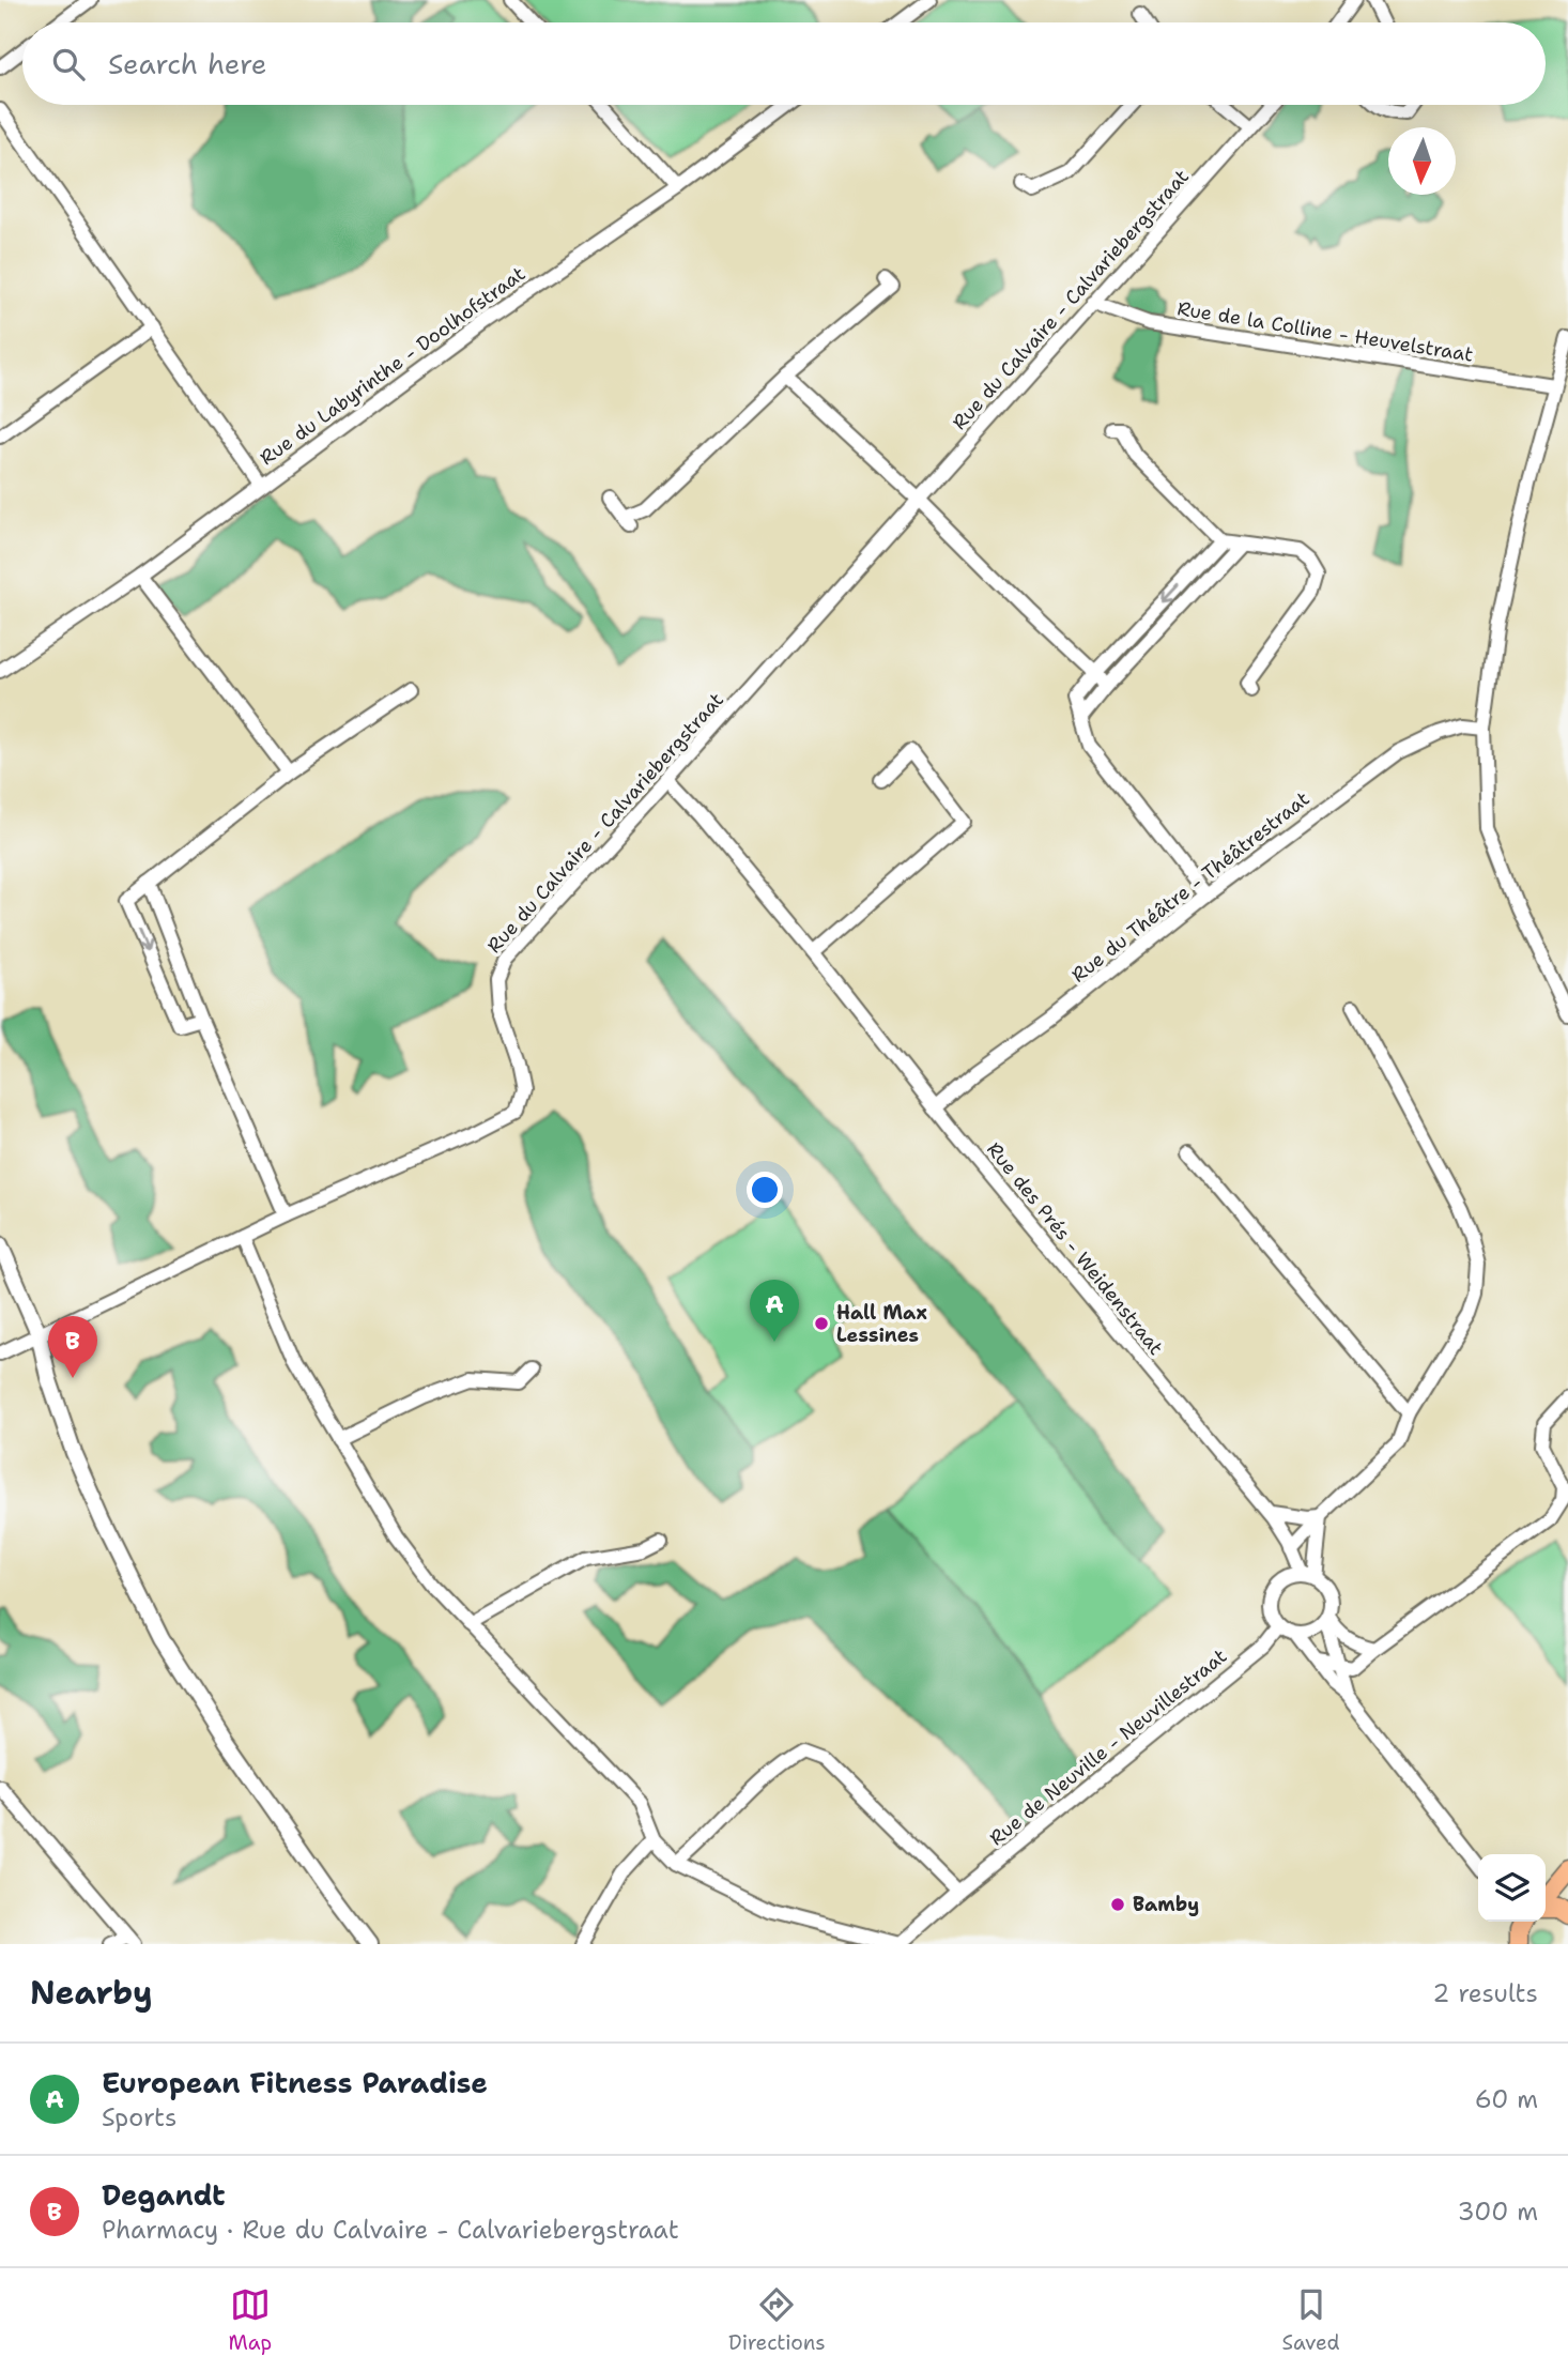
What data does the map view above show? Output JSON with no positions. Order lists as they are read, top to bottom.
{
  "streets": {
    "street": [
      "Rue du Calvaire - Calvariebergstraat",
      "Rue de la Colline - Heuvelstraat",
      "Rue du Labyrinthe - Doolhofstraat",
      "Rue du Théâtre - Théâtrestraat",
      "Rue des Prés - Weidenstraat",
      "Rue de Neuville - Neuvillestraat"
    ]
  },
  "crossings": [
    ["Rue du Calvaire - Calvariebergstraat", "Rue de la Colline - Heuvelstraat"],
    ["Rue du Calvaire - Calvariebergstraat", "Rue des Prés - Weidenstraat"],
    ["Rue du Théâtre - Théâtrestraat", "Rue des Prés - Weidenstraat"],
    ["Rue des Prés - Weidenstraat", "Rue de Neuville - Neuvillestraat"]
  ],
  "places": ["Hall Max Lessines", "Bamby"],
  "north": "bottom",
  "page": {
    "search": "Search here",
    "pins": ["A", "B"],
    "heading": ["Nearby", "2 results"],
    "list": [
      {
        "mark": "A",
        "name": "European Fitness Paradise",
        "note": "Sports",
        "value": "60 m"
      },
      {
        "mark": "B",
        "name": "Degandt",
        "note": "Pharmacy · Rue du Calvaire - Calvariebergstraat",
        "value": "300 m"
      }
    ],
    "nav": ["Map", "Directions", "Saved"]
  }
}
